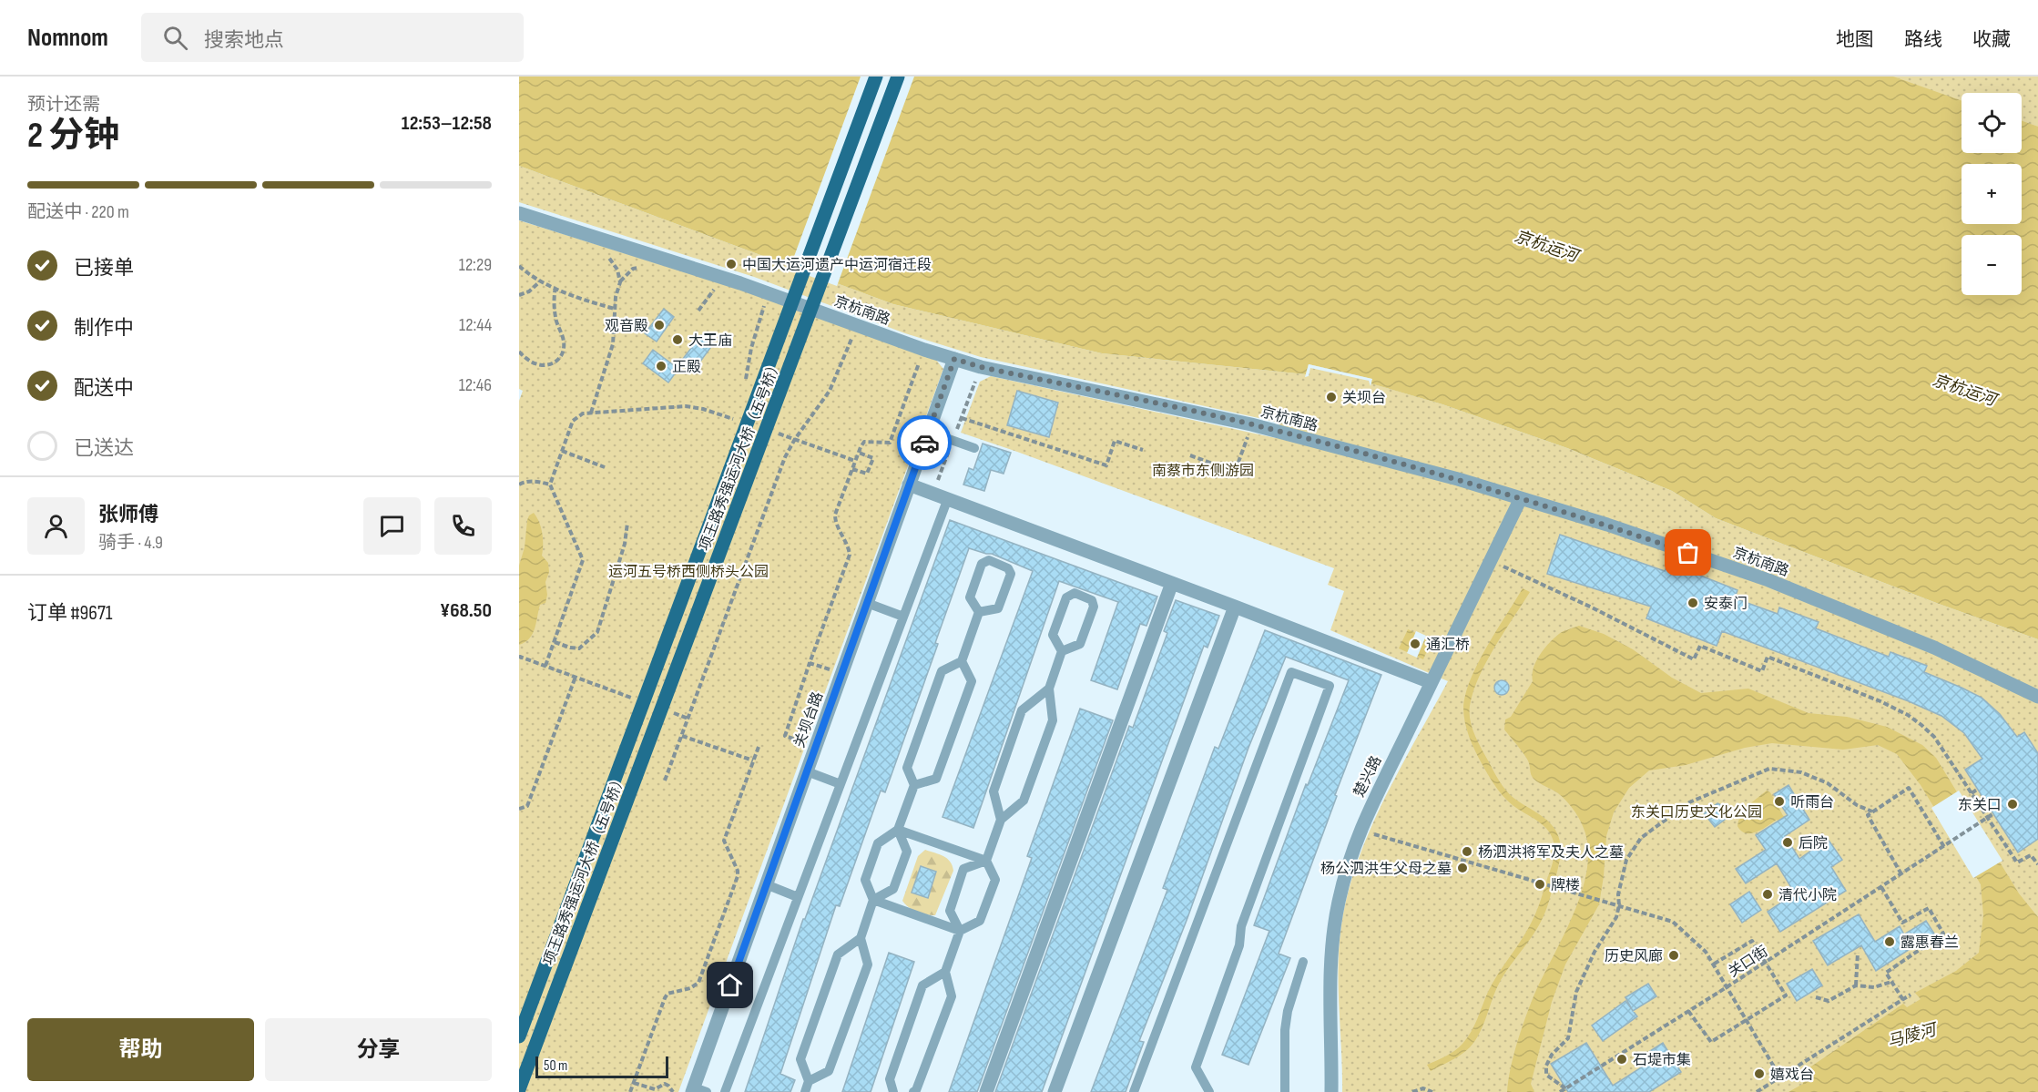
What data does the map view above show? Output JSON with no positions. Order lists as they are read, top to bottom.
{
  "streets": {
    "main road": ["项王路秀强运河大桥（五号桥）"],
    "street": ["京杭南路", "关坝台路", "楚兴路"],
    "path": ["关口街"]
  },
  "crossings": [
    ["京杭南路", "关坝台路"],
    ["京杭南路", "楚兴路"]
  ],
  "water": ["京杭运河", "马陵河"],
  "parks": ["南蔡市东侧游园", "运河五号桥西侧桥头公园", "东关口历史文化公园"],
  "places": [
    "中国大运河遗产中运河宿迁段",
    "观音殿",
    "大王庙",
    "正殿",
    "关坝台",
    "安泰门",
    "通汇桥",
    "听雨台",
    "东关口",
    "后院",
    "杨泗洪将军及夫人之墓",
    "杨公泗洪生父母之墓",
    "牌楼",
    "清代小院",
    "露惠春兰",
    "历史风廊",
    "石堤市集",
    "嬉戏台"
  ],
  "scale_bar": "50 m",
  "page": {
    "header": "Nomnom",
    "search": "搜索地点",
    "nav": ["地图", "路线", "收藏"],
    "heading": ["2 分钟", "预计还需", "12:53–12:58"],
    "panel": [
      "张师傅",
      "骑手 · 4.9",
      "订单 #9671",
      "¥68.50"
    ],
    "map_buttons": ["+", "−"],
    "bar": "配送中 · 220 m",
    "list": [
      ["已接单", "12:29"],
      ["制作中", "12:44"],
      ["配送中", "12:46"],
      "已送达"
    ],
    "buttons": ["帮助", "分享"],
    "scale": "50 m"
  }
}
